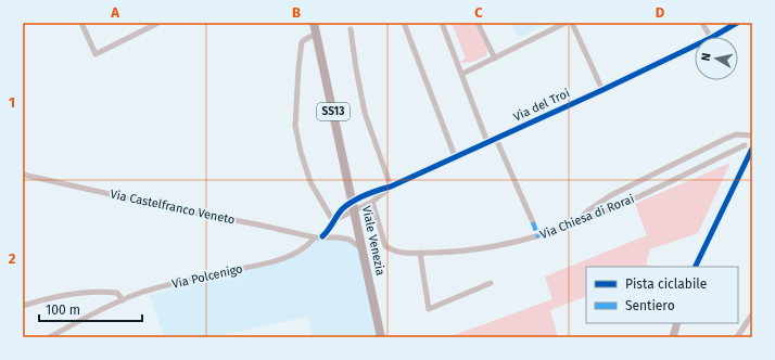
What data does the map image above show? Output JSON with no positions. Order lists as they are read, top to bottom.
{
  "streets": {
    "main road": ["SS13", "Viale Venezia"],
    "street": [
      "Via del Troi",
      "Via Castelfranco Veneto",
      "Via Chiesa di Rorai",
      "Via Polcenigo"
    ]
  },
  "crossings": [
    ["Via del Troi", "Via Chiesa di Rorai"],
    ["Via del Troi", "Viale Venezia"],
    ["Via Castelfranco Veneto", "Viale Venezia"],
    ["Via Castelfranco Veneto", "Via Polcenigo"]
  ],
  "legend": ["Pista ciclabile", "Sentiero"],
  "scale_bar": "100 m",
  "north": "left",
  "grid": {
    "columns": [
      "A",
      "B",
      "C",
      "D"
    ],
    "rows": ["1", "2"]
  }
}
